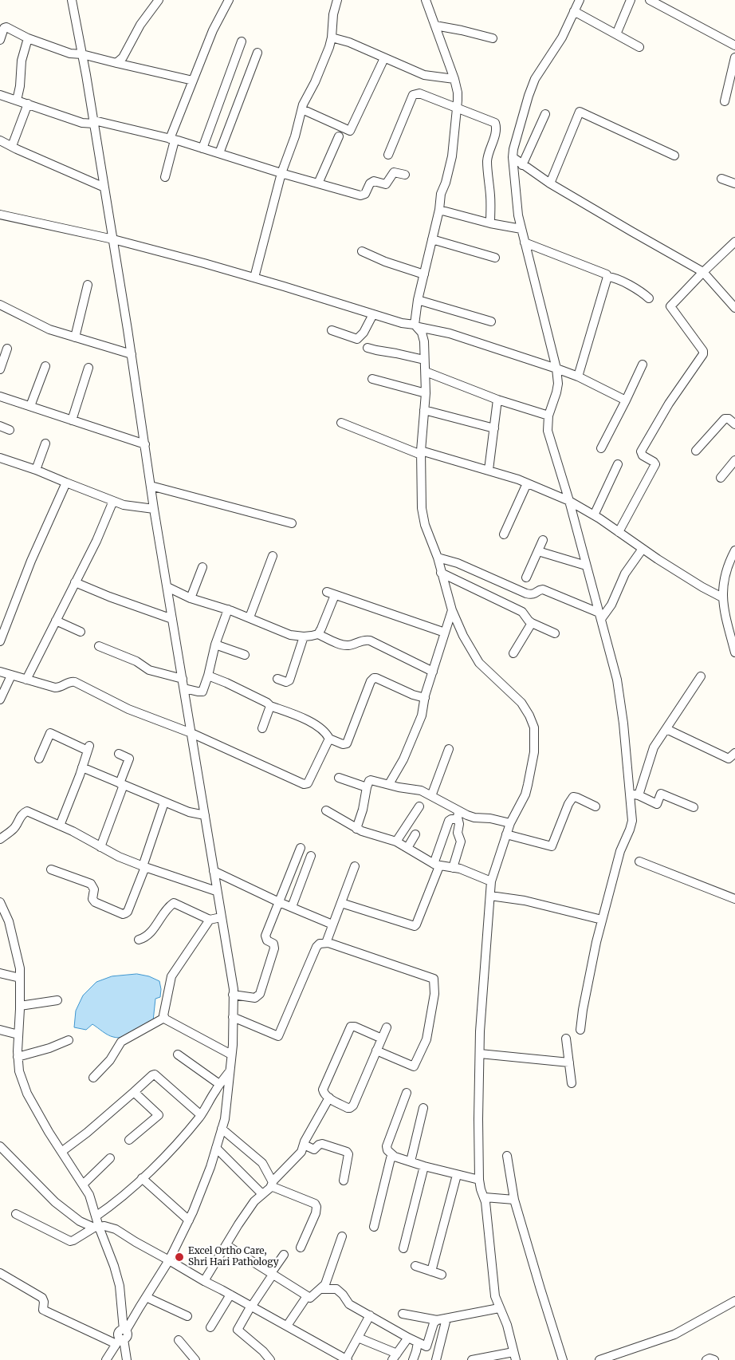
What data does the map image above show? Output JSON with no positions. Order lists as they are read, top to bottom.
{
  "places": ["Excel Ortho Care, Shri Hari Pathology"]
}
